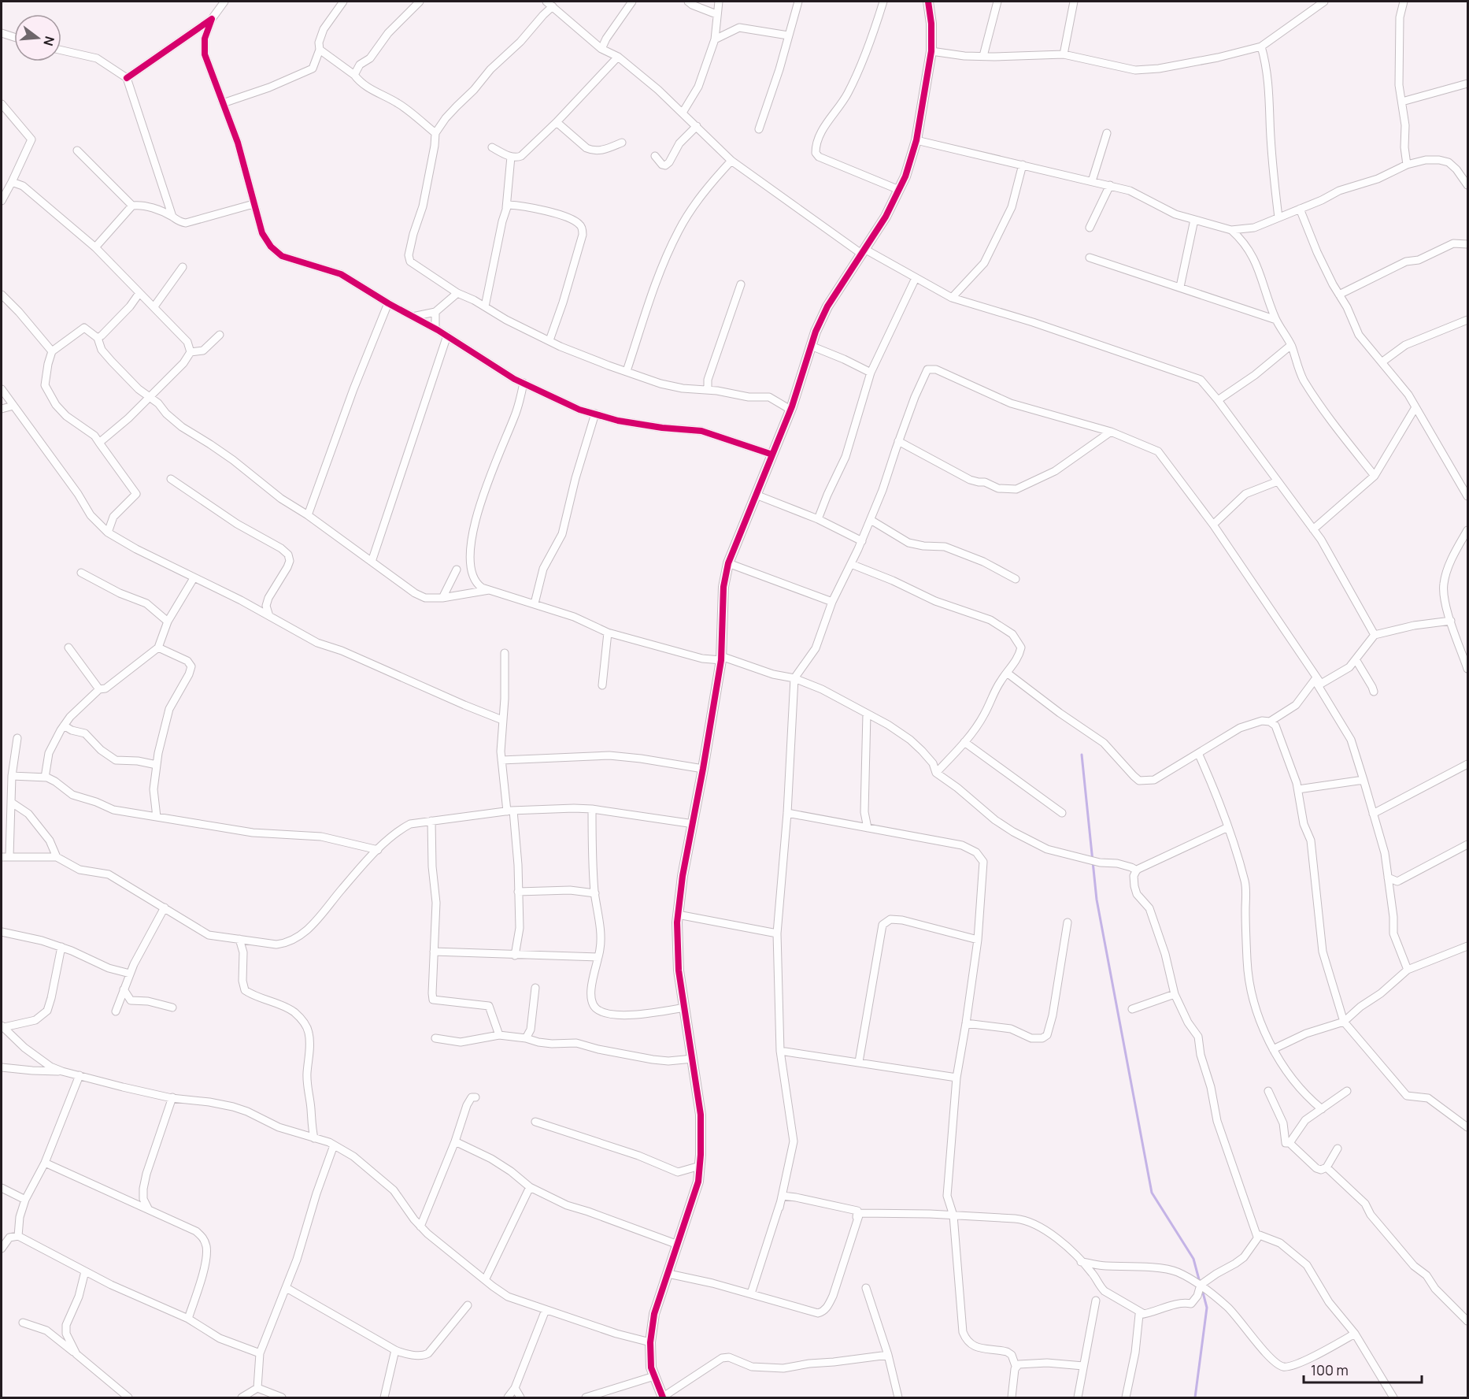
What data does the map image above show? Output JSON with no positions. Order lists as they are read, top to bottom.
{
  "scale_bar": "100 m",
  "north": "right"
}
